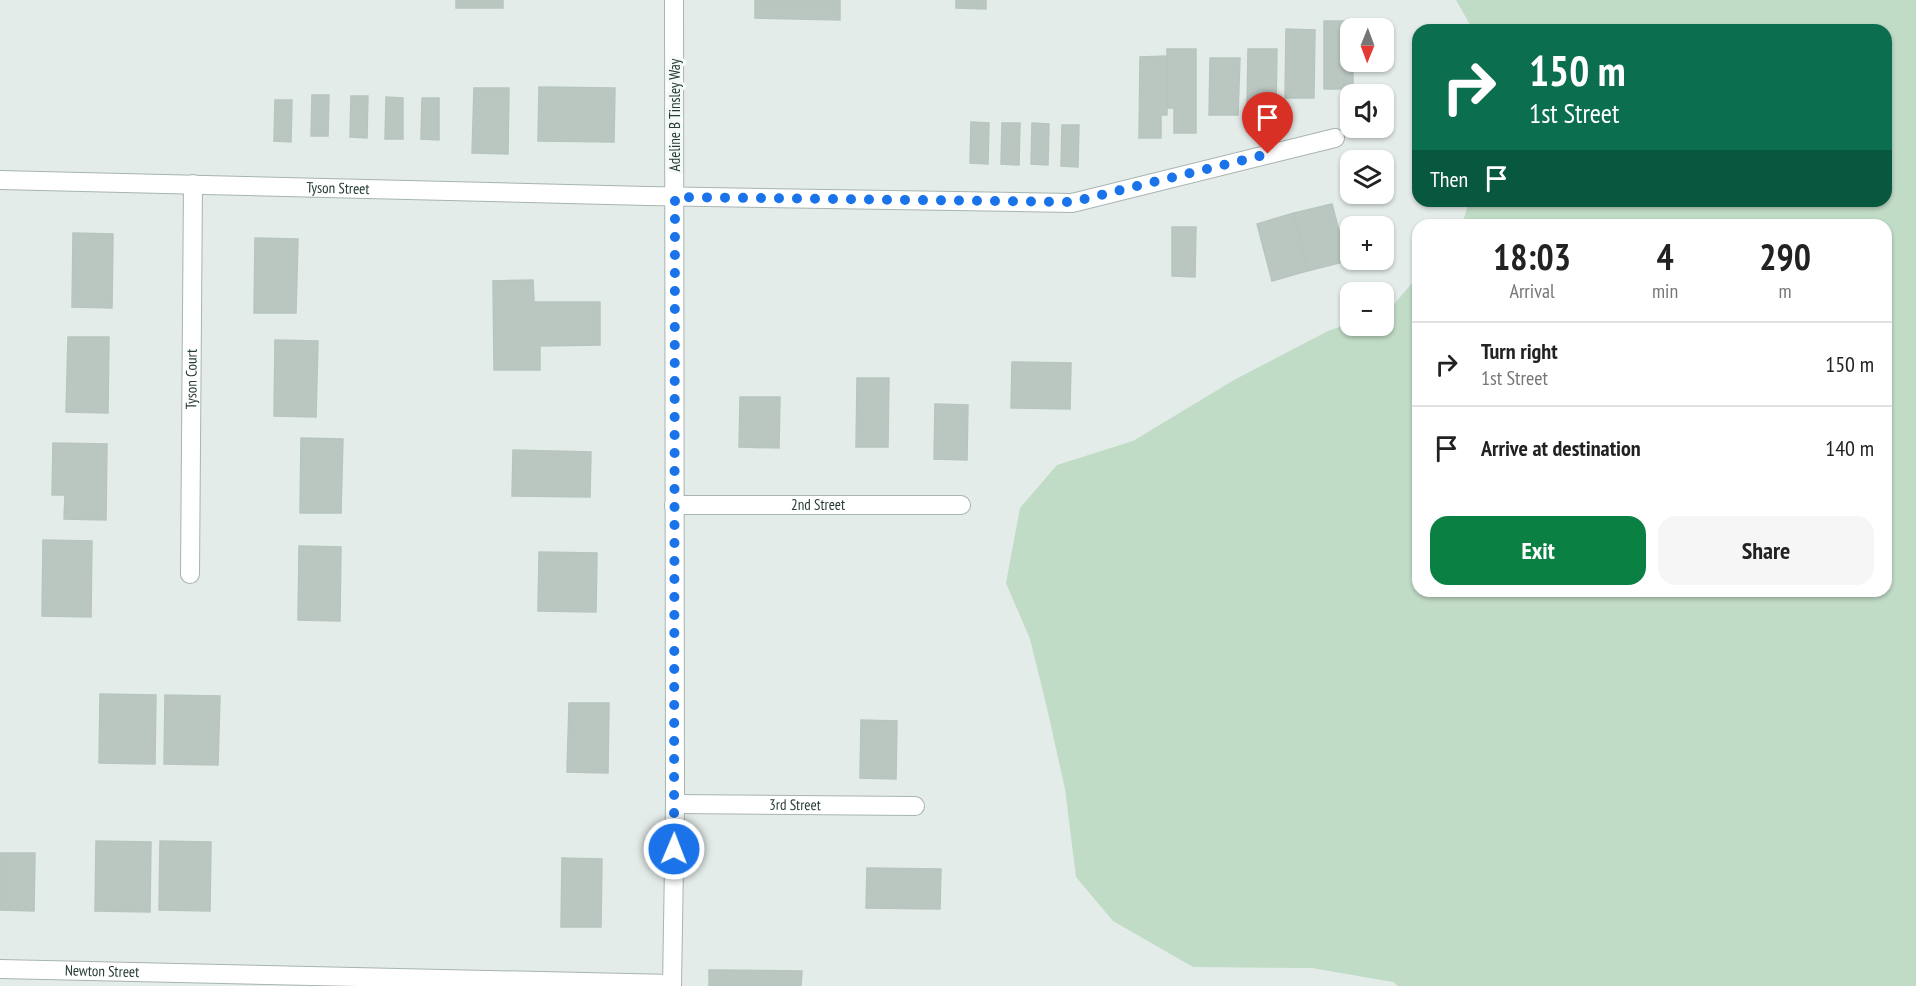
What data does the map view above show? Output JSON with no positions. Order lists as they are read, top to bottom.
{
  "streets": {
    "street": [
      "Adeline B Tinsley Way",
      "Tyson Street",
      "Tyson Court",
      "2nd Street",
      "3rd Street",
      "Newton Street"
    ]
  },
  "crossings": [
    ["Adeline B Tinsley Way", "Tyson Street"],
    ["Adeline B Tinsley Way", "2nd Street"],
    ["Adeline B Tinsley Way", "3rd Street"],
    ["Adeline B Tinsley Way", "Newton Street"],
    ["Tyson Street", "Tyson Court"]
  ],
  "north": "bottom",
  "page": {
    "map_buttons": ["+", "−"],
    "turn": ["150 m", "1st Street"],
    "then": "Then",
    "eta": [
      "18:03",
      "Arrival",
      "4",
      "min",
      "290",
      "m"
    ],
    "list": [
      {
        "name": "Turn right",
        "note": "1st Street",
        "value": "150 m"
      },
      {
        "name": "Arrive at destination",
        "value": "140 m"
      }
    ],
    "buttons": ["Exit", "Share"]
  }
}
